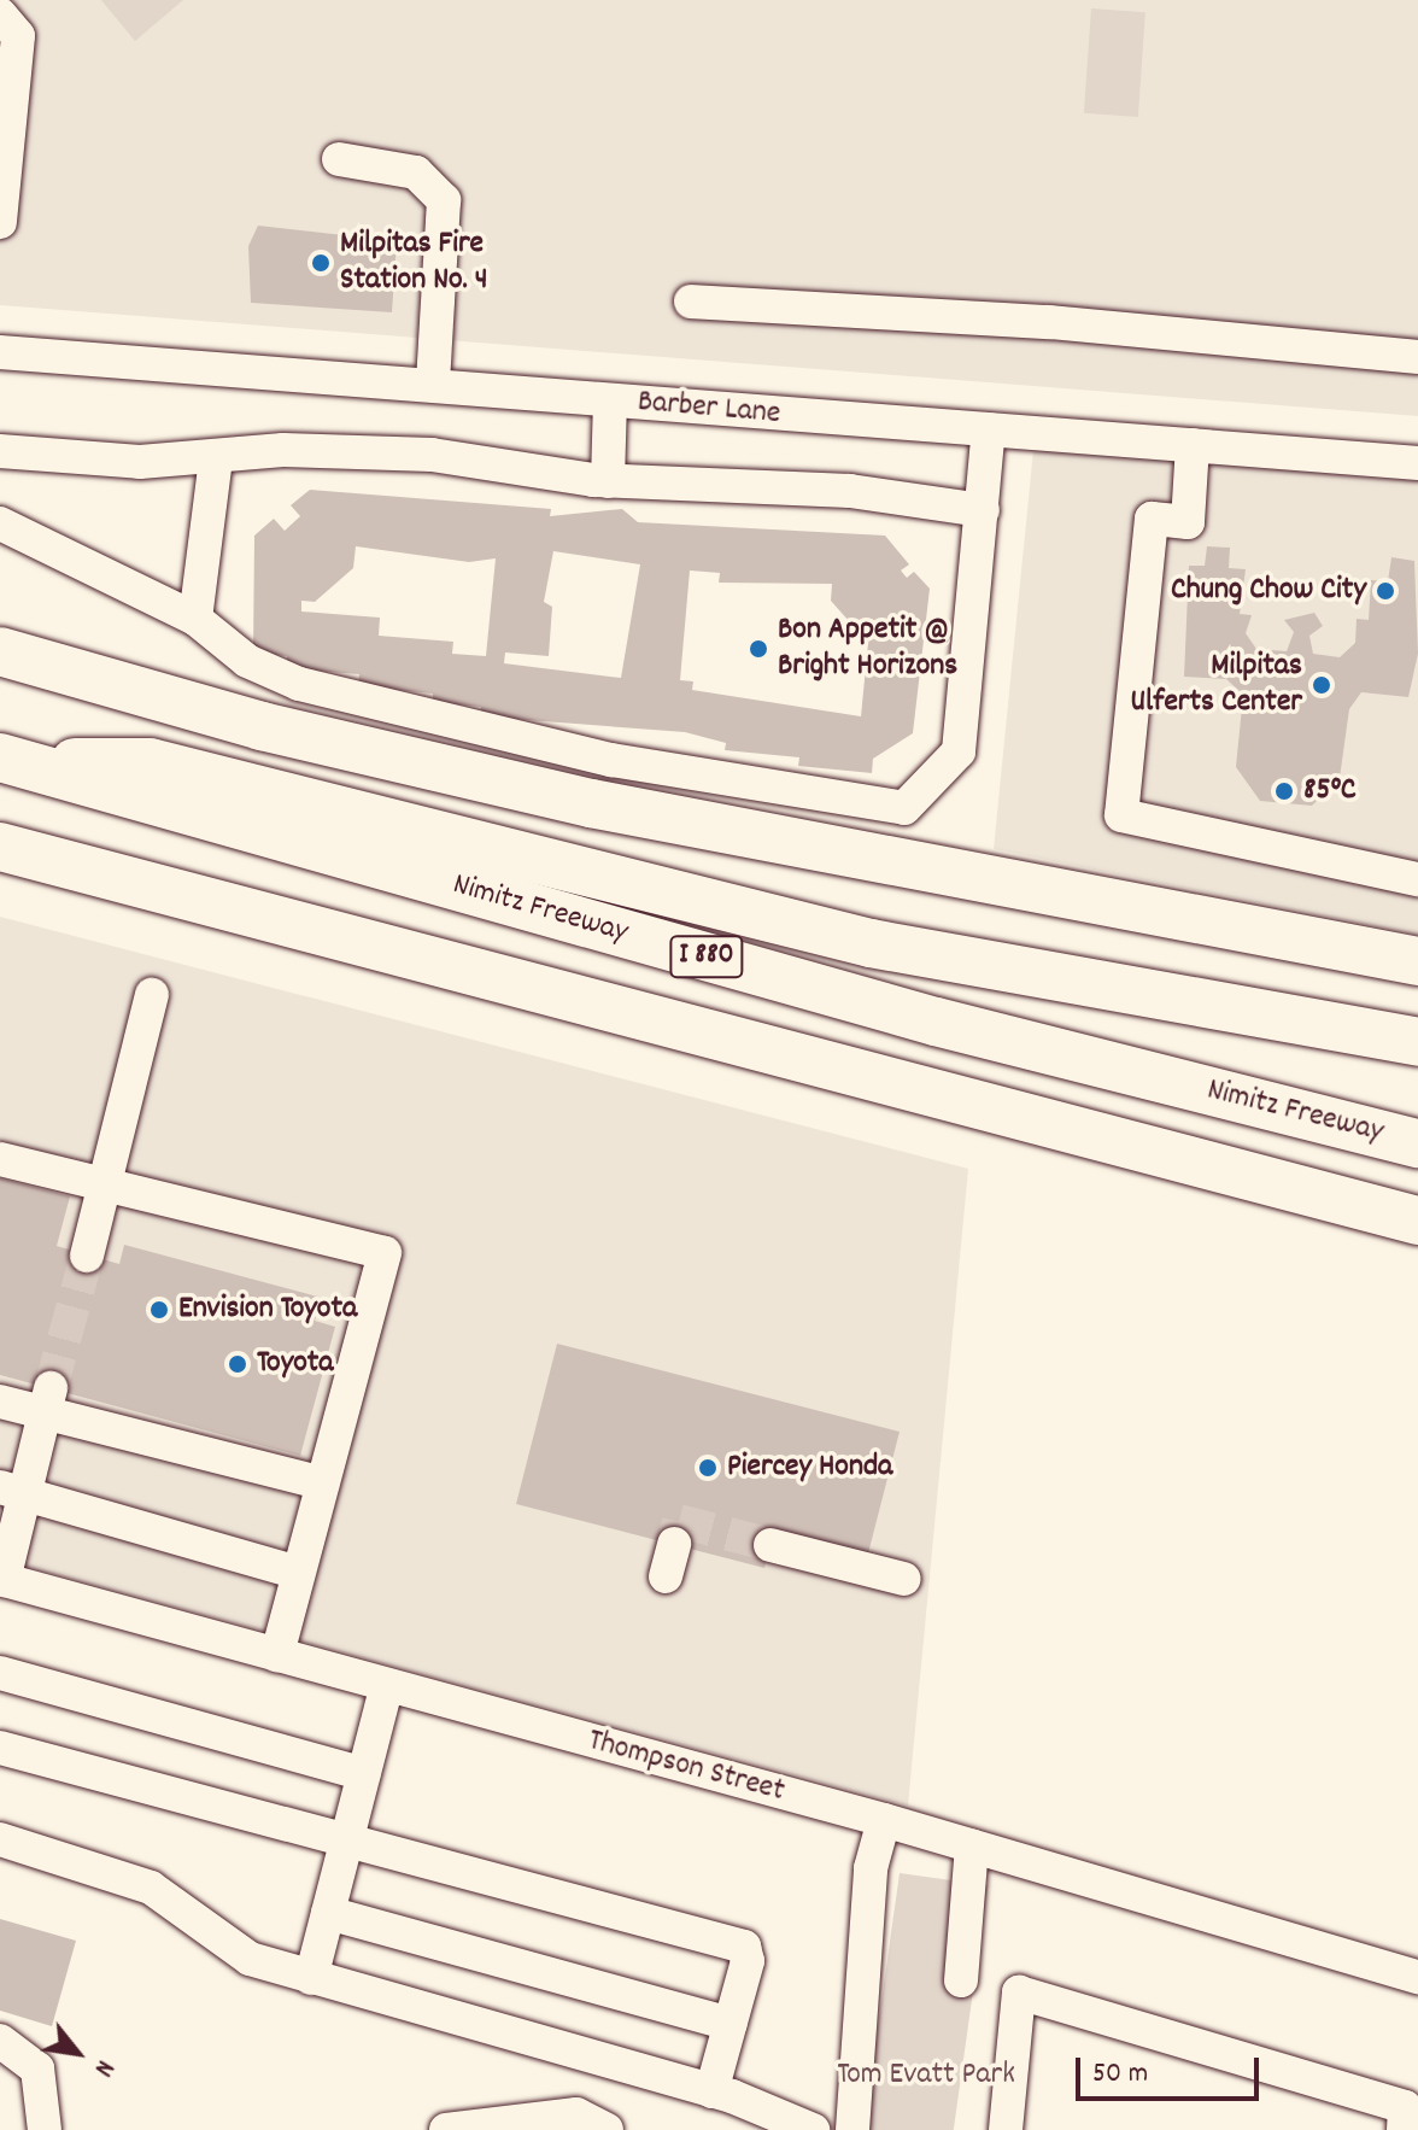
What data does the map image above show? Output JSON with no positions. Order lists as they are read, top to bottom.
{
  "streets": {
    "highway": ["Nimitz Freeway", "I 880"],
    "street": ["Barber Lane", "Thompson Street"]
  },
  "parks": ["Tom Evatt Park"],
  "places": [
    "Milpitas Fire Station No. 4",
    "Chung Chow City",
    "Bon Appetit @ Bright Horizons",
    "Milpitas Ulferts Center",
    "85°C",
    "Envision Toyota",
    "Toyota",
    "Piercey Honda"
  ],
  "scale_bar": "50 m",
  "north": "bottom right"
}
